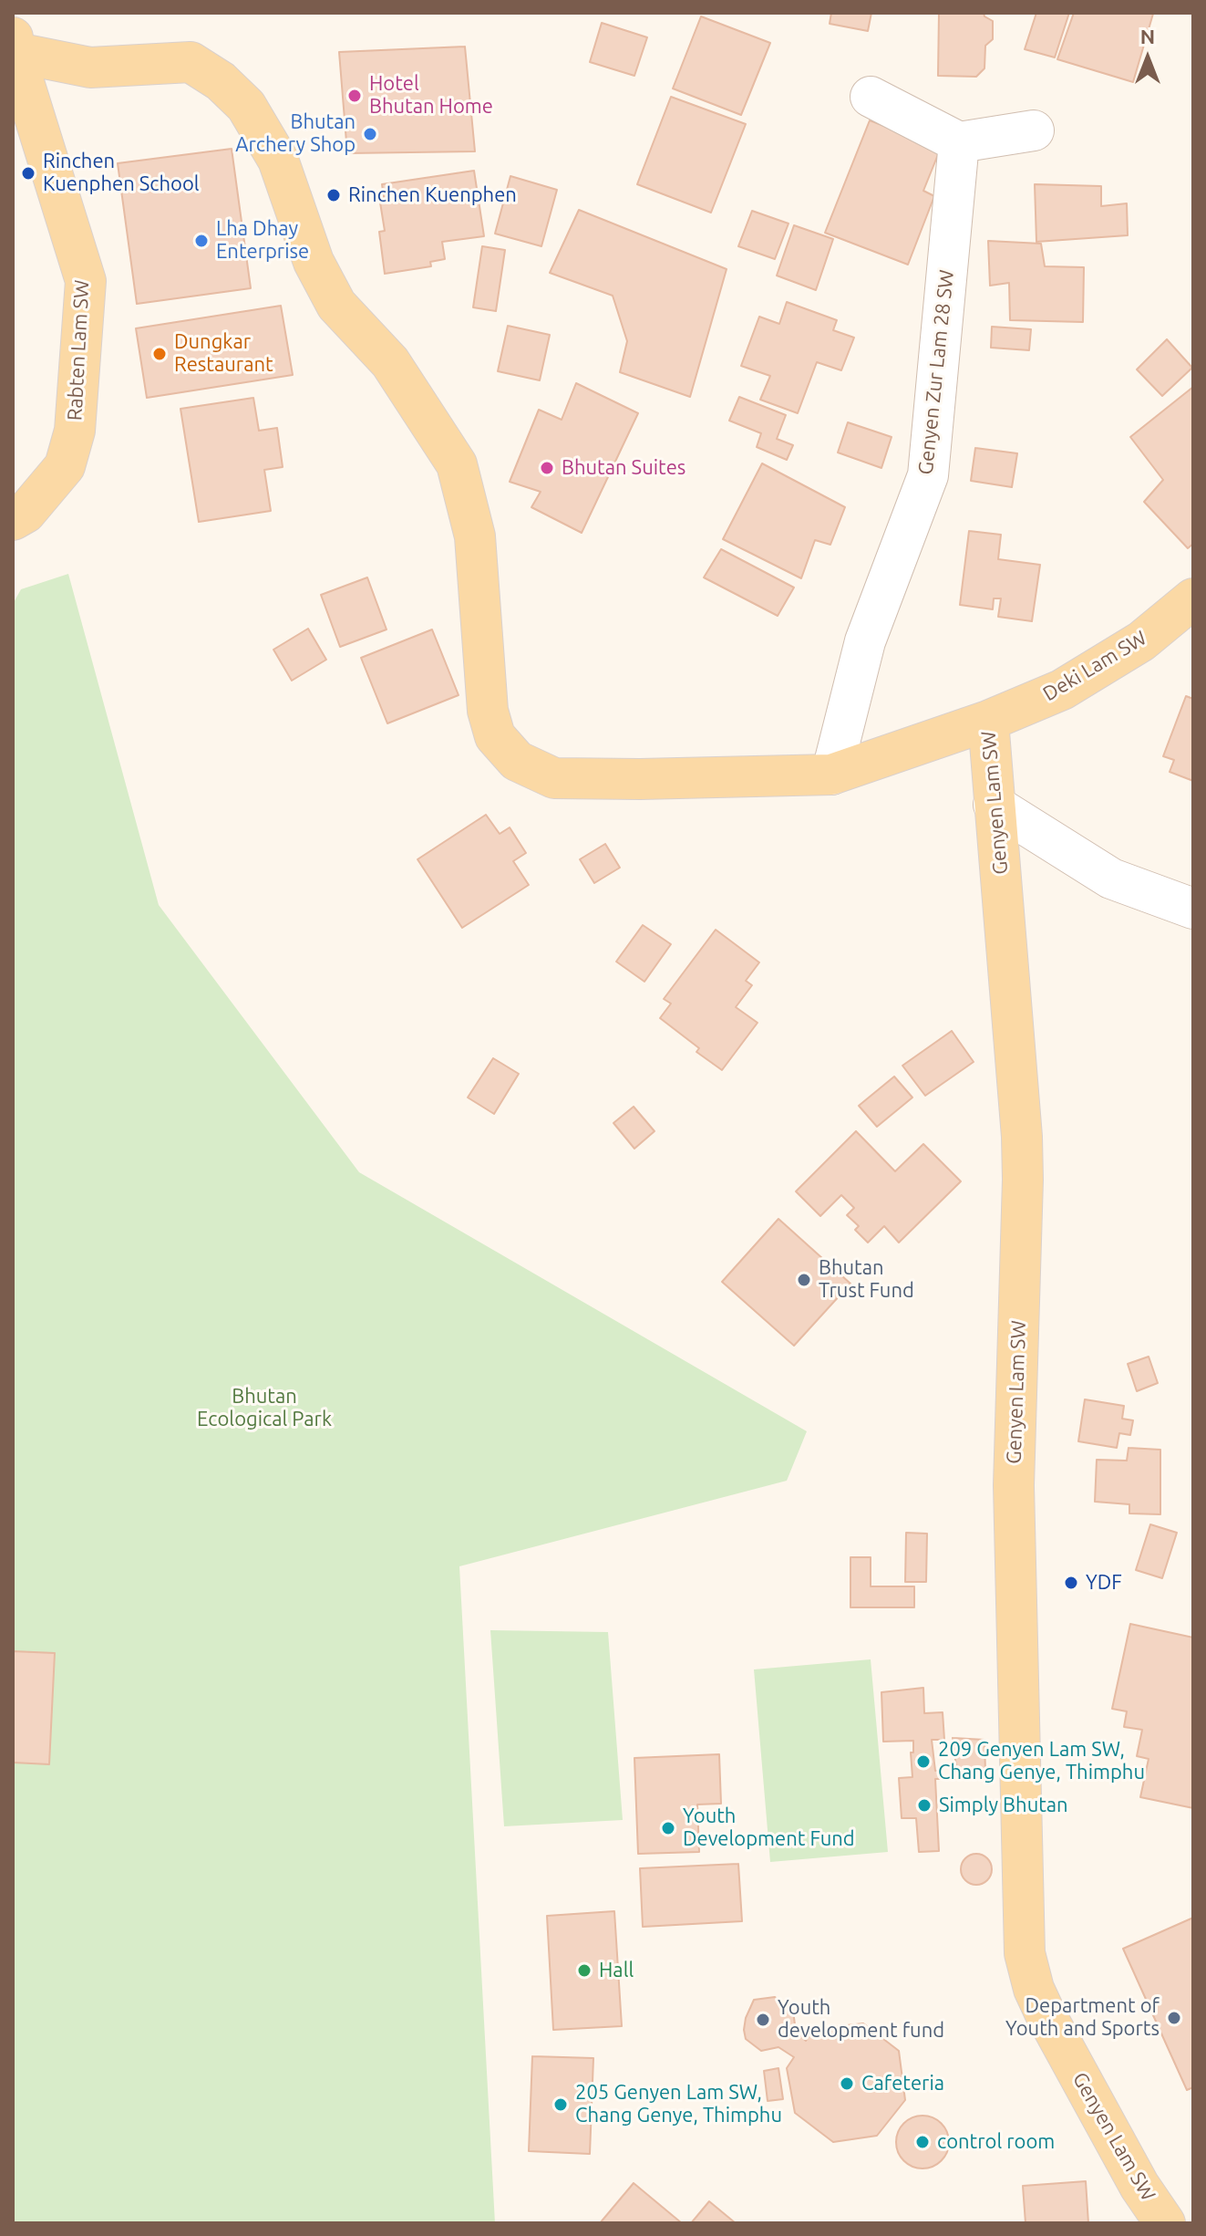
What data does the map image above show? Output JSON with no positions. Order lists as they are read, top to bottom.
{
  "streets": {
    "main road": ["Rabten Lam SW", "Deki Lam SW", "Genyen Lam SW"],
    "street": ["Genyen Zur Lam 28 SW"]
  },
  "crossings": [
    ["Rabten Lam SW", "Genyen Lam SW"],
    ["Genyen Zur Lam 28 SW", "Genyen Lam SW"],
    ["Deki Lam SW", "Genyen Lam SW"]
  ],
  "parks": ["Bhutan Ecological Park"],
  "places": [
    "Hotel Bhutan Home",
    "Bhutan Archery Shop",
    "Rinchen Kuenphen School",
    "Rinchen Kuenphen",
    "Lha Dhay Enterprise",
    "Dungkar Restaurant",
    "Bhutan Suites",
    "Bhutan Trust Fund",
    "YDF",
    "209 Genyen Lam SW, Chang Genye, Thimphu",
    "Simply Bhutan",
    "Youth Development Fund",
    "Hall",
    "Department of Youth and Sports",
    "Youth development fund",
    "Cafeteria",
    "205 Genyen Lam SW, Chang Genye, Thimphu",
    "control room"
  ],
  "north": "top"
}
